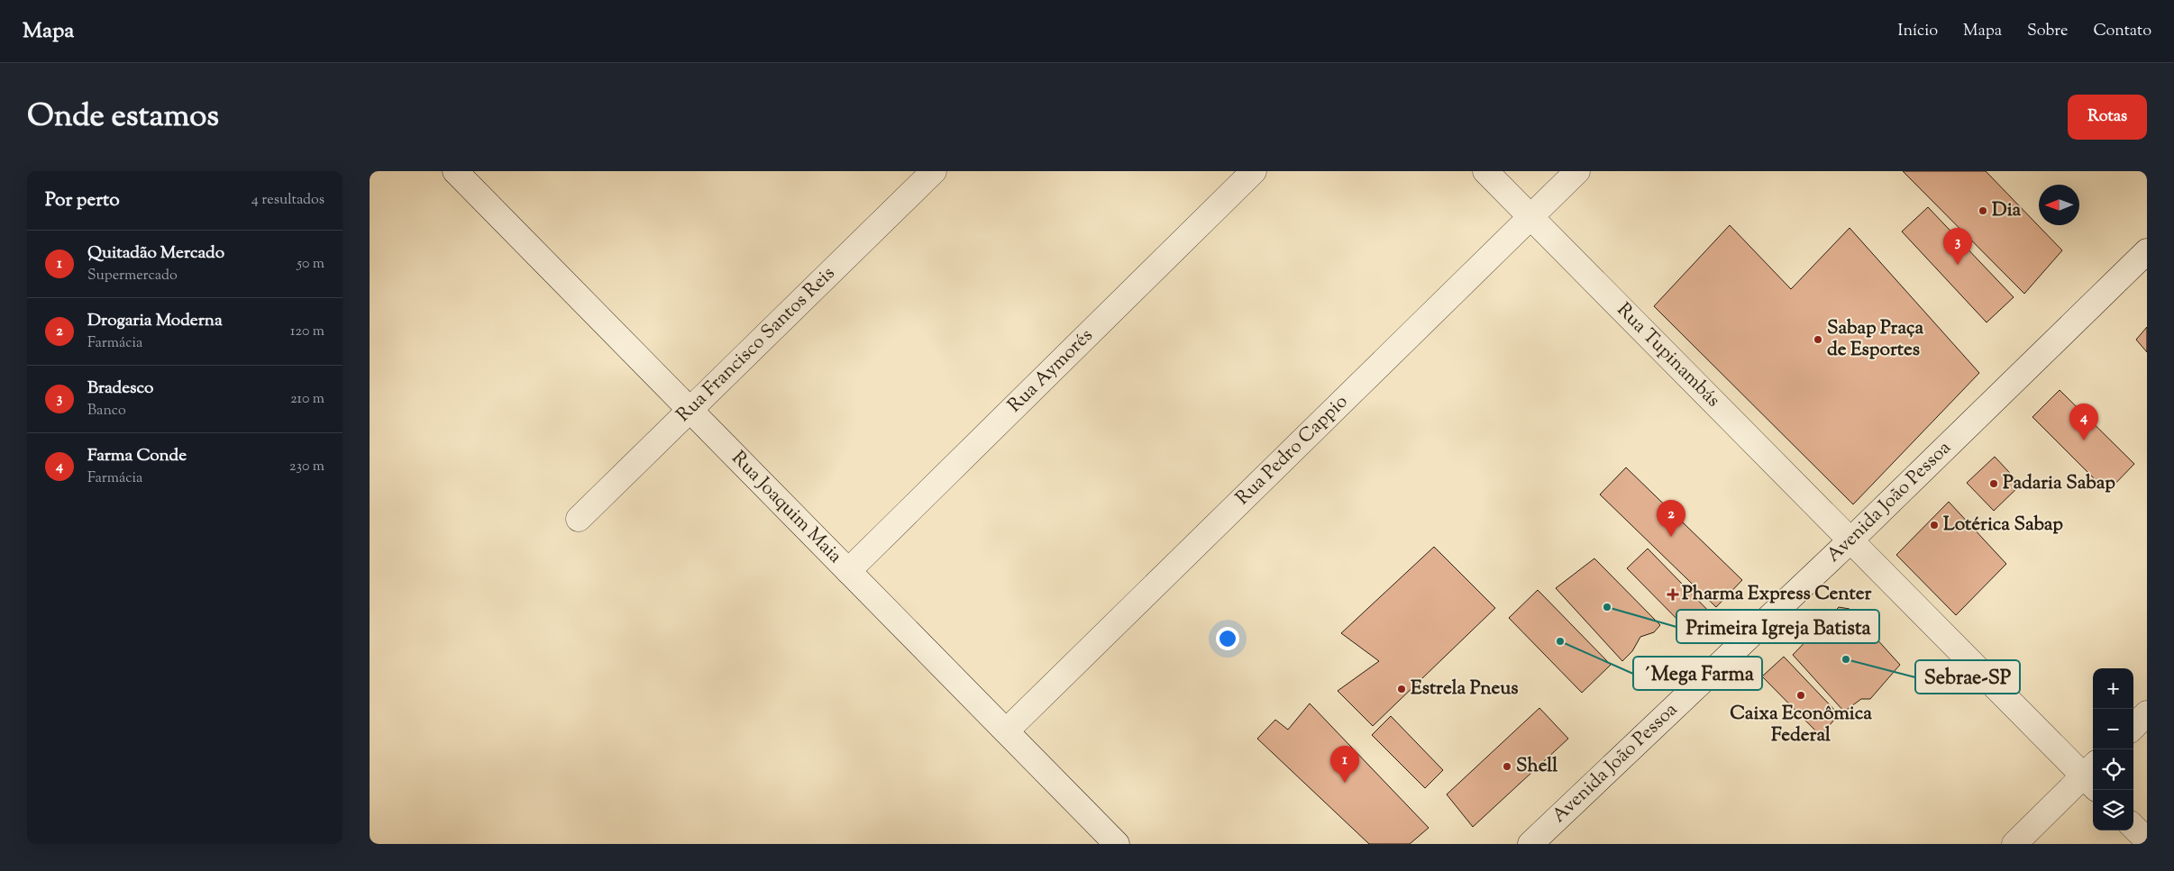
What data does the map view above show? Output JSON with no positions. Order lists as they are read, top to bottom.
{
  "streets": {
    "street": [
      "Rua Francisco Santos Reis",
      "Rua Tupinambás",
      "Rua Aymorés",
      "Rua Pedro Cappio",
      "Avenida João Pessoa",
      "Rua Joaquim Maia"
    ]
  },
  "crossings": [
    ["Rua Francisco Santos Reis", "Rua Joaquim Maia"],
    ["Rua Tupinambás", "Rua Pedro Cappio"],
    ["Rua Tupinambás", "Avenida João Pessoa"],
    ["Rua Aymorés", "Rua Joaquim Maia"],
    ["Rua Pedro Cappio", "Rua Joaquim Maia"]
  ],
  "places": {
    "other": [
      "Dia",
      "Sabap Praça de Esportes",
      "Padaria Sabap",
      "Lotérica Sabap",
      "Primeira Igreja Batista",
      "´Mega Farma",
      "Sebrae-SP",
      "Estrela Pneus",
      "Caixa Econômica Federal",
      "Shell"
    ],
    "health": ["Pharma Express Center"]
  },
  "north": "left",
  "page": {
    "header": "Mapa",
    "nav": [
      "Início",
      "Mapa",
      "Sobre",
      "Contato"
    ],
    "title": "Onde estamos",
    "buttons": "Rotas",
    "heading": ["Por perto", "4 resultados"],
    "pins": [
      "3",
      "4",
      "2",
      "1"
    ],
    "list": [
      {
        "mark": "1",
        "name": "Quitadão Mercado",
        "note": "Supermercado",
        "value": "50 m"
      },
      {
        "mark": "2",
        "name": "Drogaria Moderna",
        "note": "Farmácia",
        "value": "120 m"
      },
      {
        "mark": "3",
        "name": "Bradesco",
        "note": "Banco",
        "value": "210 m"
      },
      {
        "mark": "4",
        "name": "Farma Conde",
        "note": "Farmácia",
        "value": "230 m"
      }
    ],
    "map_buttons": ["+", "−"]
  }
}
